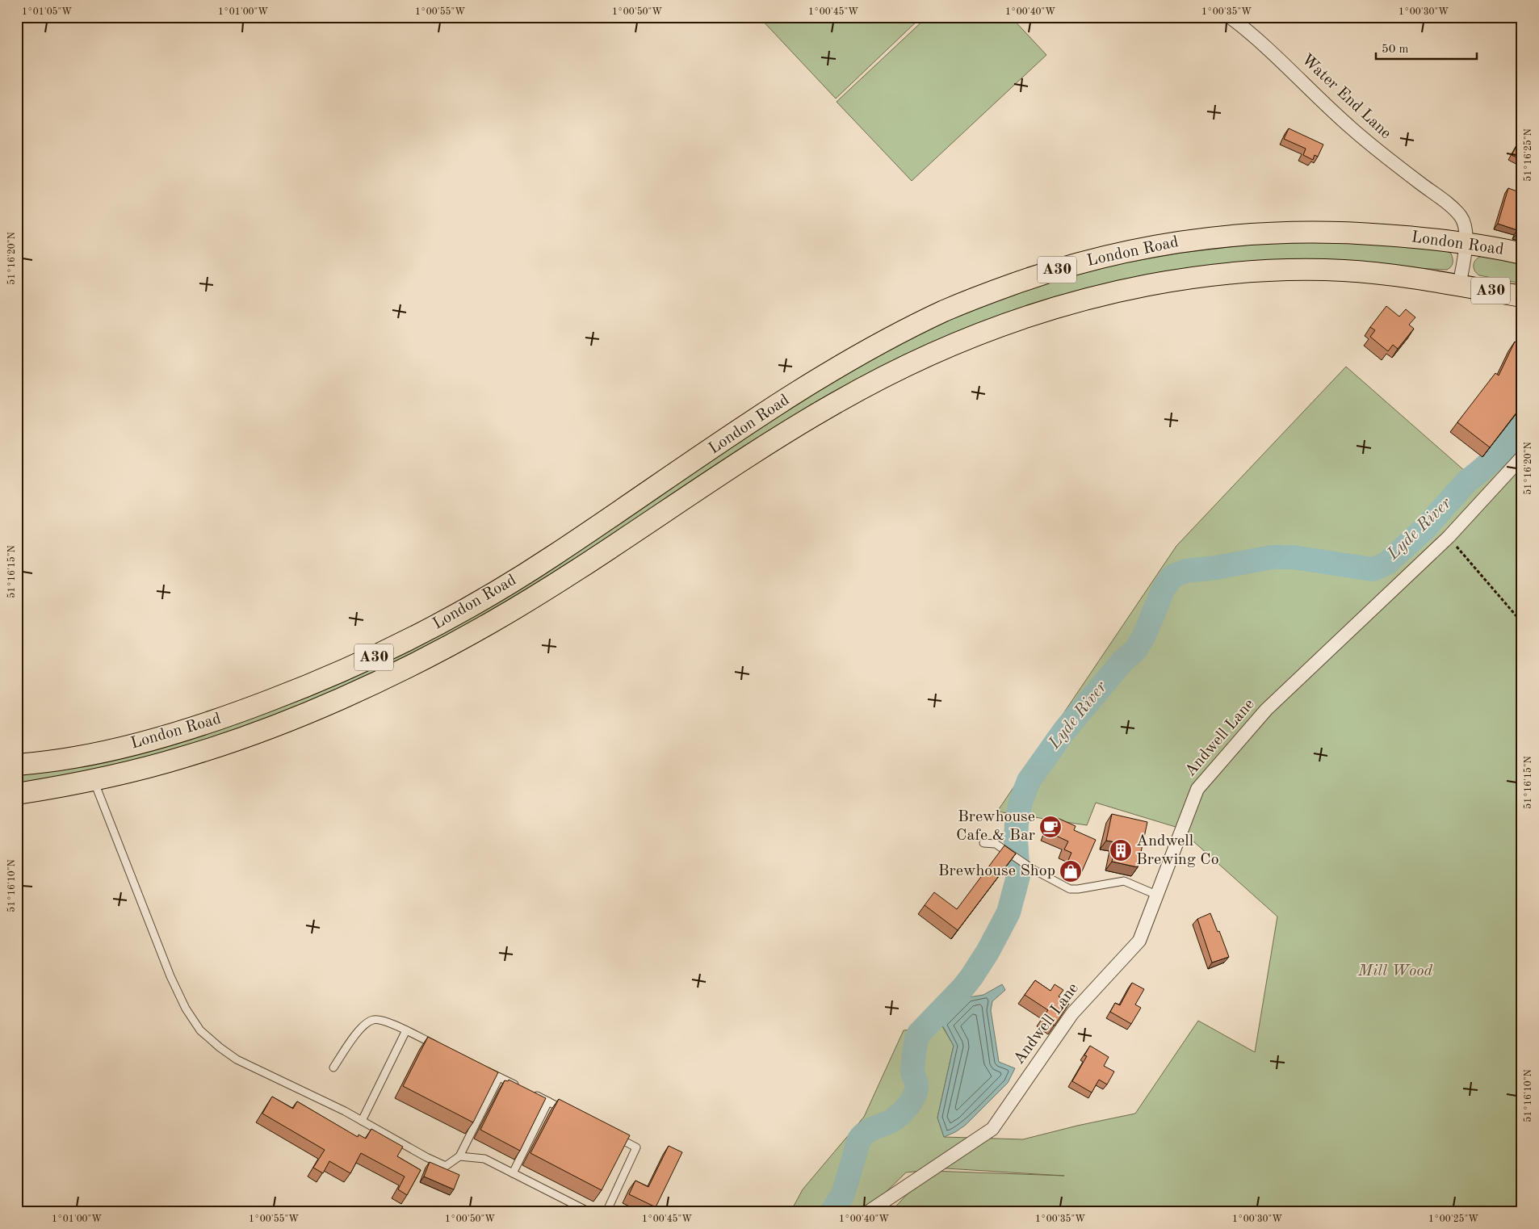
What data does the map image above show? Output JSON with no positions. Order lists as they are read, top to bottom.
{
  "streets": {
    "main road": ["London Road", "A30"],
    "street": ["Water End Lane", "Andwell Lane"]
  },
  "crossings": [
    ["Water End Lane", "London Road"]
  ],
  "water": ["Lyde River"],
  "parks": ["Mill Wood"],
  "places": {
    "cafe": ["Brewhouse Cafe & Bar"],
    "building": ["Andwell Brewing Co"],
    "shop": ["Brewhouse Shop"]
  },
  "scale_bar": "50 m",
  "coordinates": [
    "1°01'05\"W",
    "1°01'00\"W",
    "1°00'55\"W",
    "1°00'50\"W",
    "1°00'45\"W",
    "1°00'40\"W",
    "1°00'35\"W",
    "1°00'30\"W",
    "51°16'25\"N",
    "51°16'20\"N",
    "51°16'15\"N",
    "51°16'10\"N",
    "1°00'25\"W"
  ]
}
